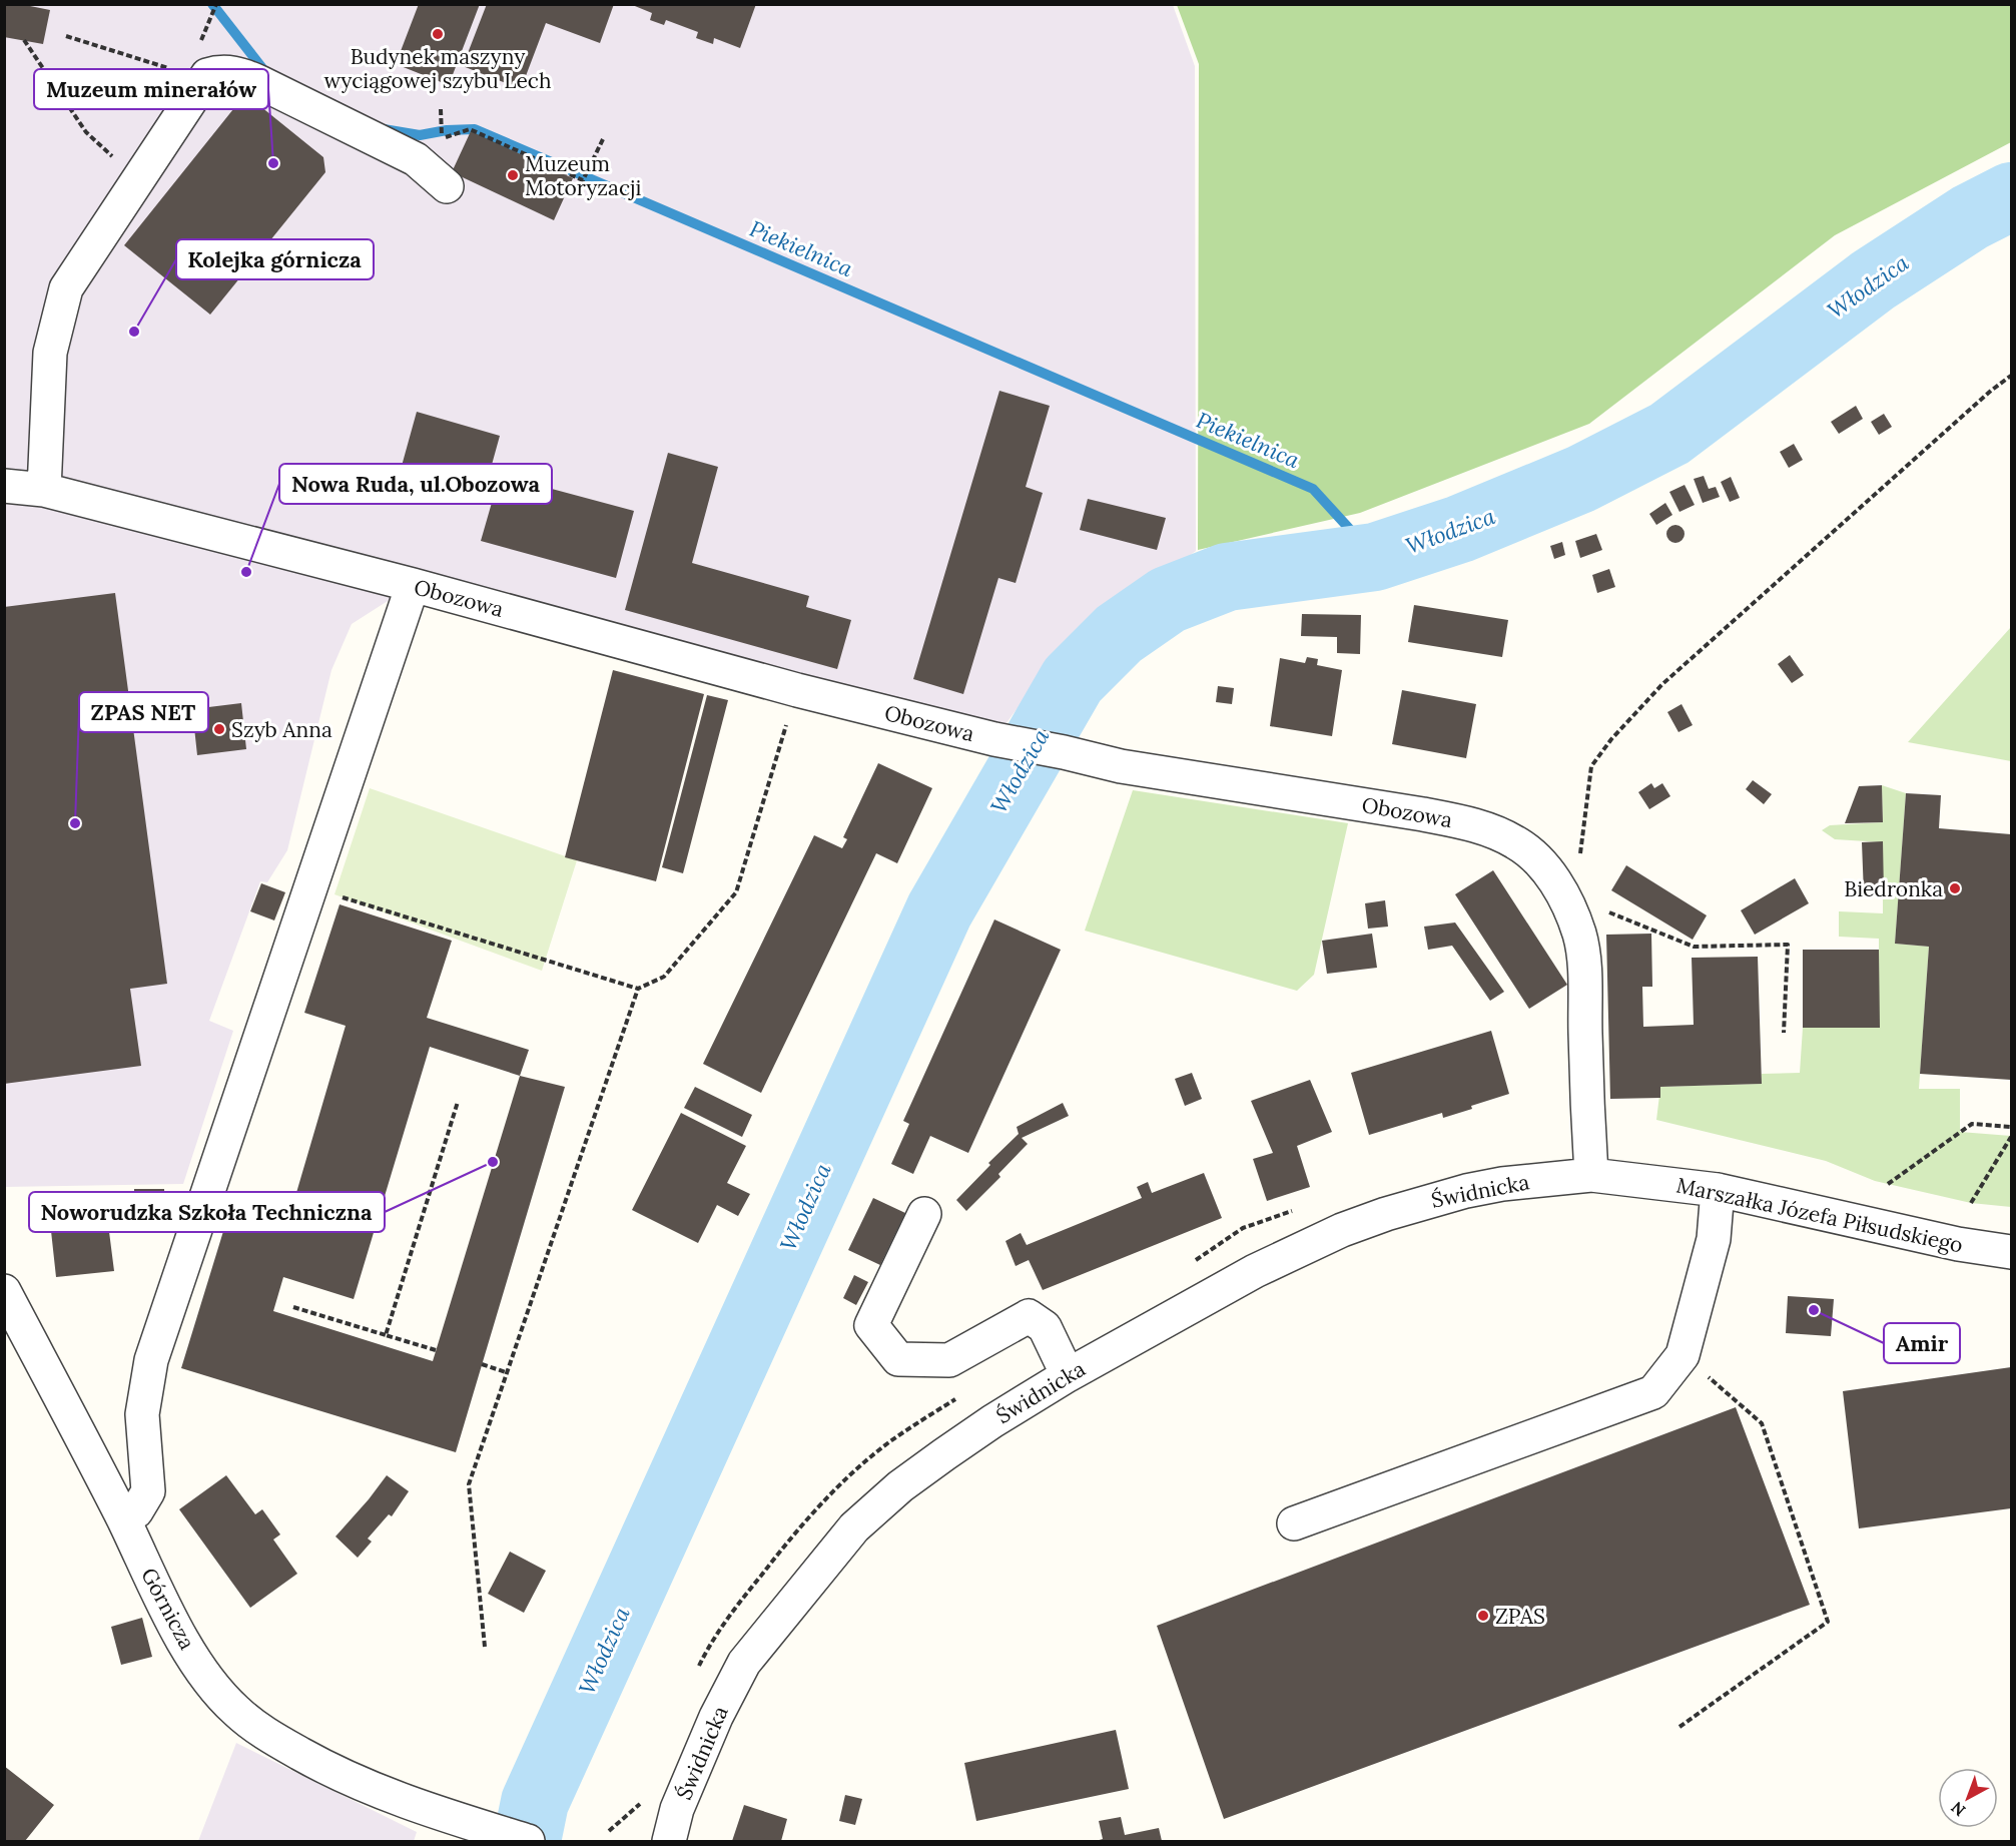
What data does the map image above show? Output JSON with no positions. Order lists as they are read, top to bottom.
{
  "streets": {
    "street": [
      "Obozowa",
      "Świdnicka",
      "Marszałka Józefa Piłsudskiego",
      "Górnicza"
    ]
  },
  "crossings": [
    ["Obozowa", "Świdnicka"],
    ["Obozowa", "Marszałka Józefa Piłsudskiego"],
    ["Świdnicka", "Marszałka Józefa Piłsudskiego"]
  ],
  "water": ["Piekielnica", "Włodzica"],
  "places": [
    "Budynek maszyny wyciągowej szybu Lech",
    "Muzeum minerałów",
    "Muzeum Motoryzacji",
    "Kolejka górnicza",
    "Nowa Ruda, ul.Obozowa",
    "Szyb Anna",
    "ZPAS NET",
    "Biedronka",
    "Noworudzka Szkoła Techniczna",
    "Amir",
    "ZPAS"
  ],
  "north": "bottom left"
}
